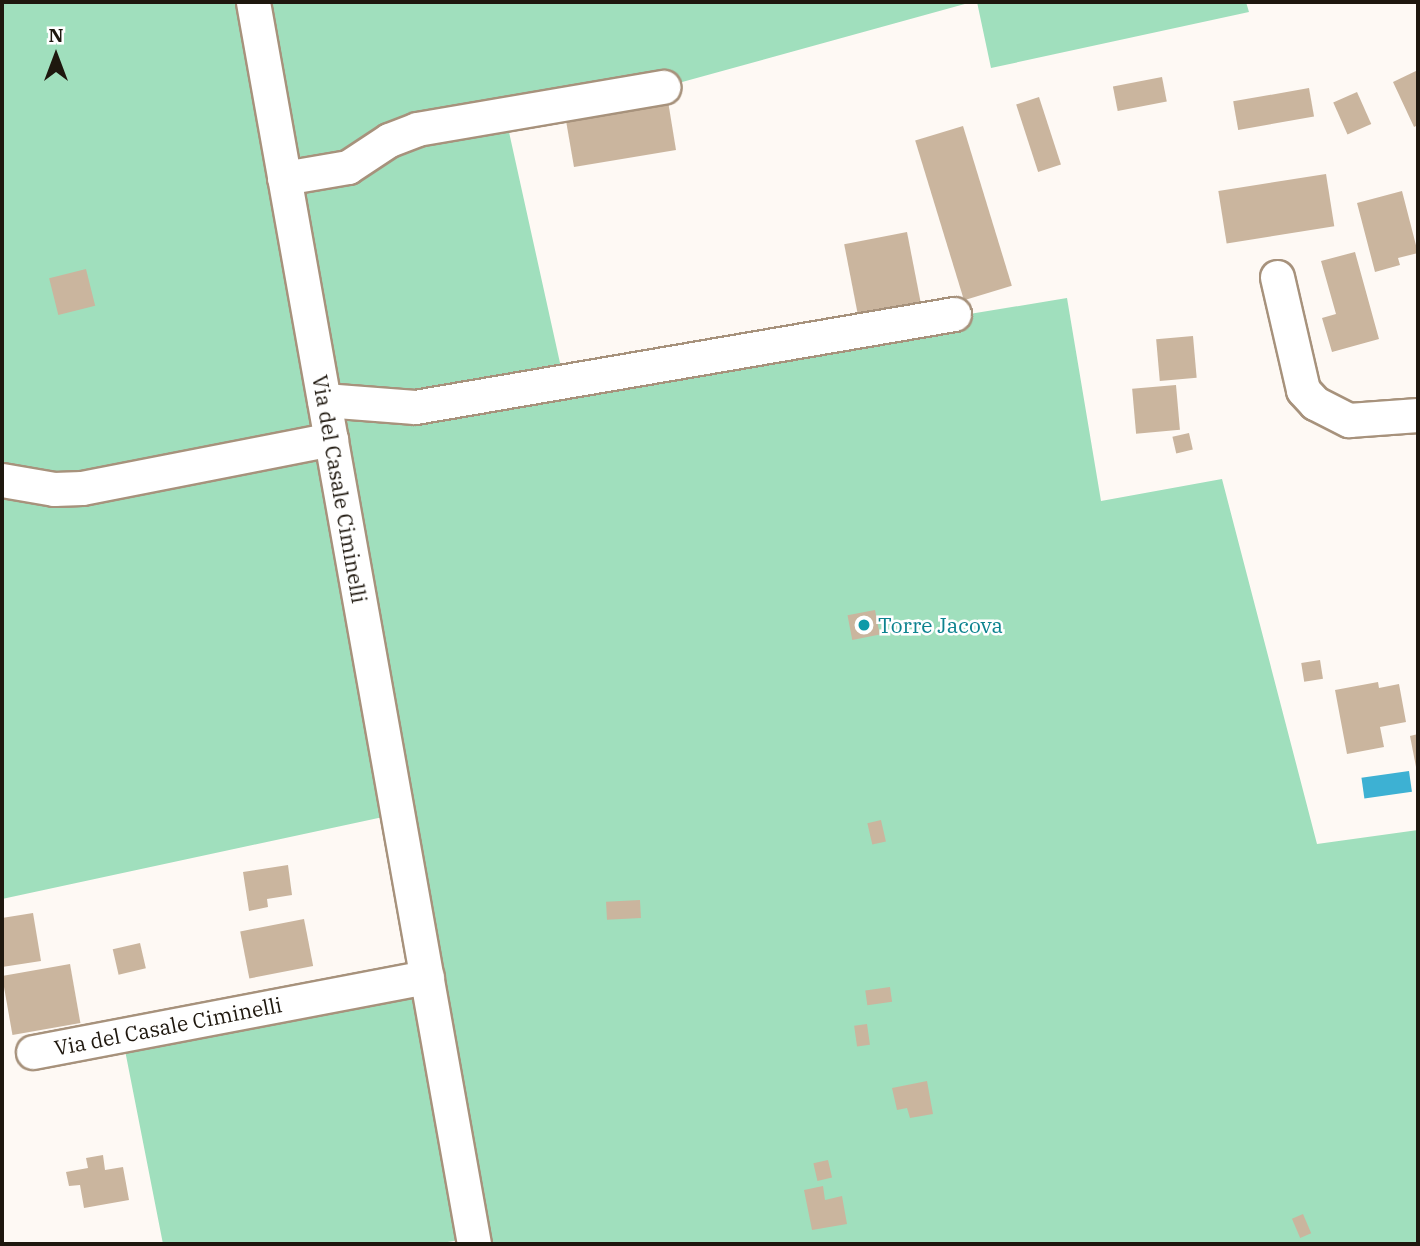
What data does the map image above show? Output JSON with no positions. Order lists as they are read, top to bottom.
{
  "streets": {
    "street": ["Via del Casale Ciminelli"]
  },
  "places": ["Torre Jacova"],
  "north": "top"
}
